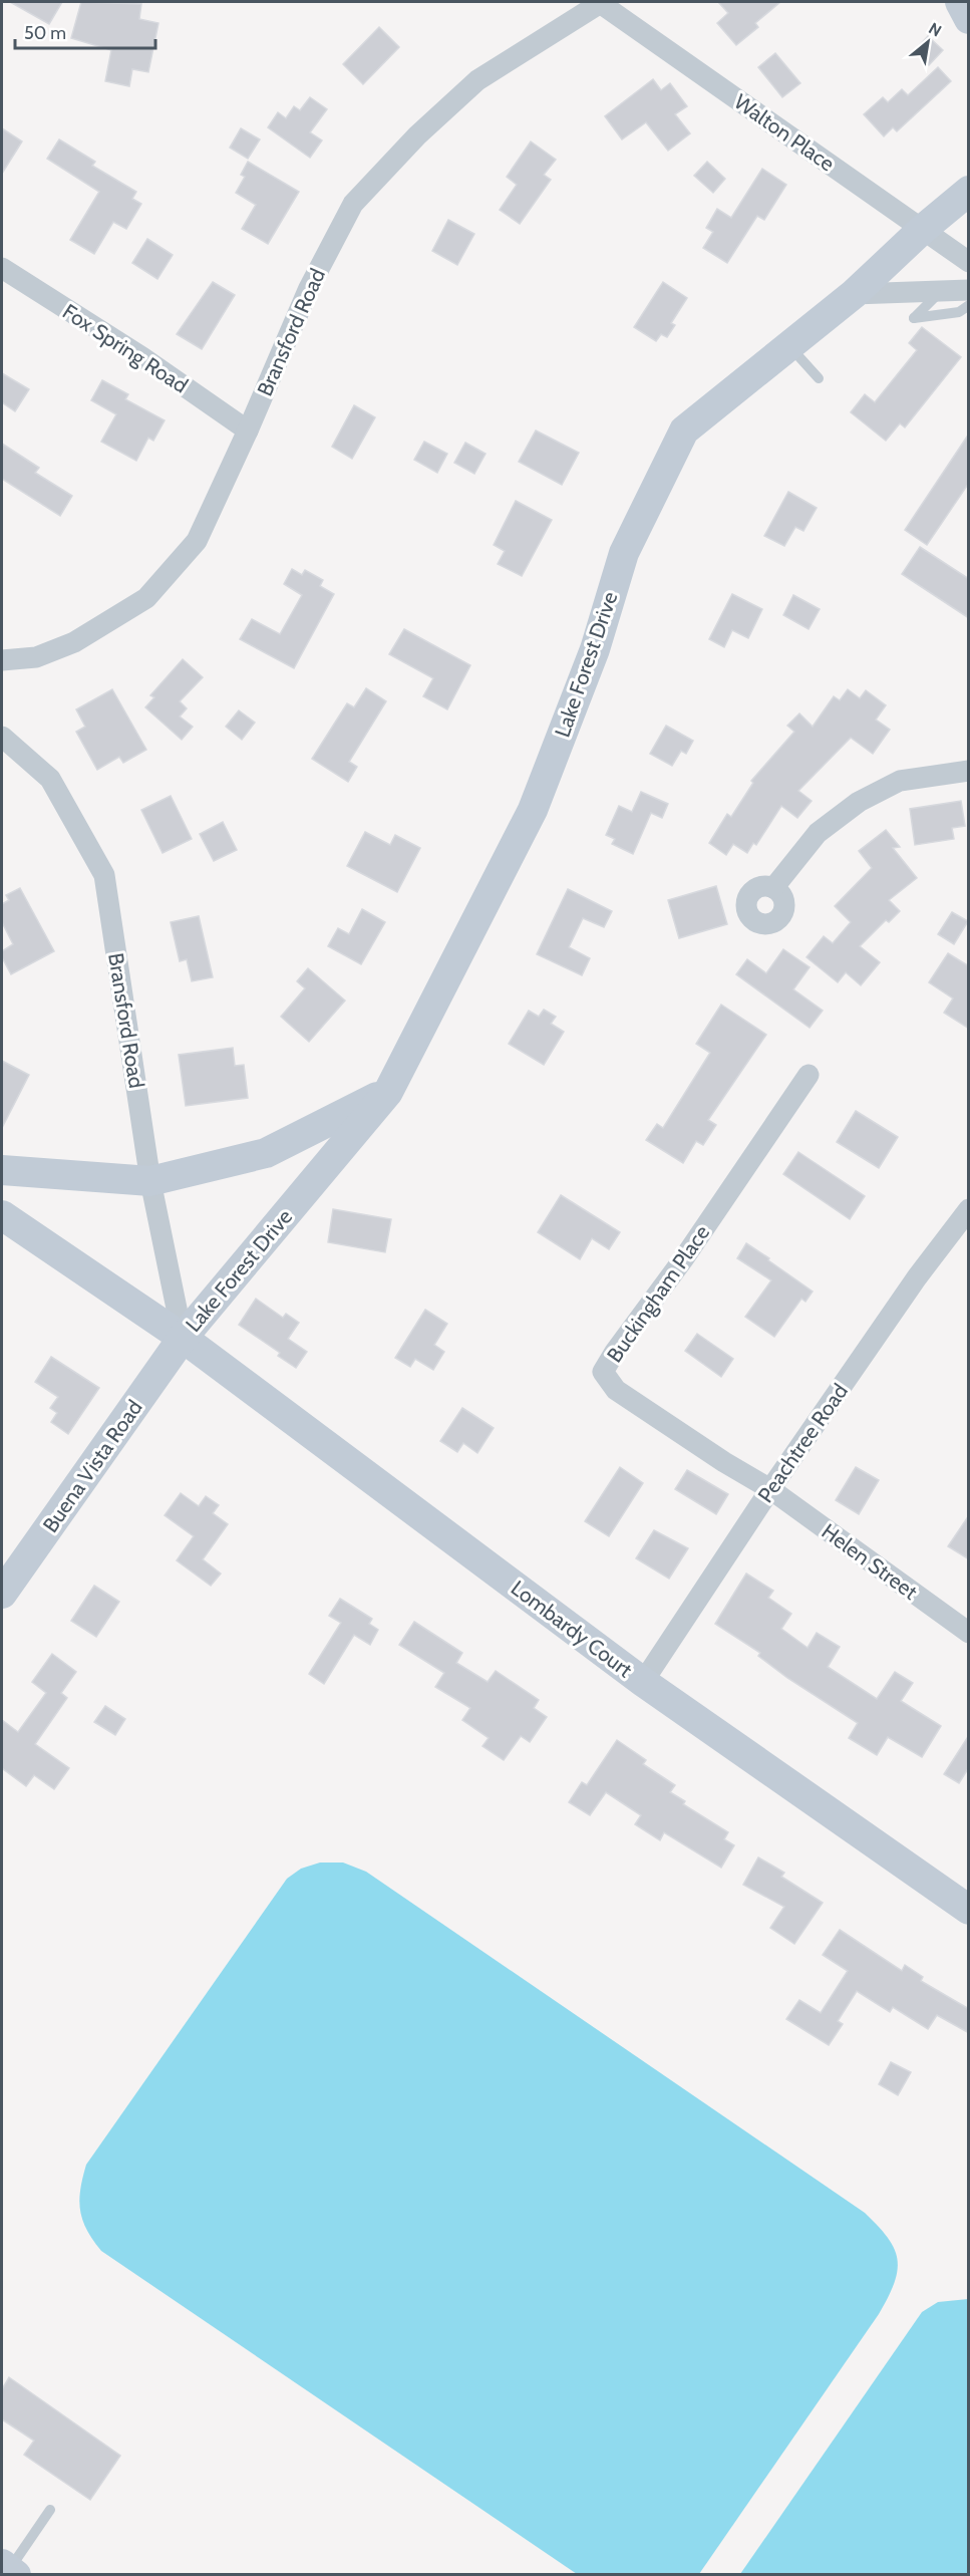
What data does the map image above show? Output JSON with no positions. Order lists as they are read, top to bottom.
{
  "streets": {
    "street": [
      "Walton Place",
      "Bransford Road",
      "Fox Spring Road",
      "Lake Forest Drive",
      "Buckingham Place",
      "Peachtree Road",
      "Buena Vista Road",
      "Helen Street",
      "Lombardy Court"
    ]
  },
  "crossings": [
    ["Walton Place", "Bransford Road"],
    ["Walton Place", "Lake Forest Drive"],
    ["Bransford Road", "Fox Spring Road"],
    ["Bransford Road", "Lake Forest Drive"],
    ["Bransford Road", "Buena Vista Road"],
    ["Bransford Road", "Lombardy Court"],
    ["Lake Forest Drive", "Buena Vista Road"],
    ["Lake Forest Drive", "Lombardy Court"],
    ["Buckingham Place", "Peachtree Road"],
    ["Buckingham Place", "Helen Street"],
    ["Peachtree Road", "Helen Street"],
    ["Peachtree Road", "Lombardy Court"],
    ["Buena Vista Road", "Lombardy Court"]
  ],
  "scale_bar": "50 m",
  "north": "top right"
}
